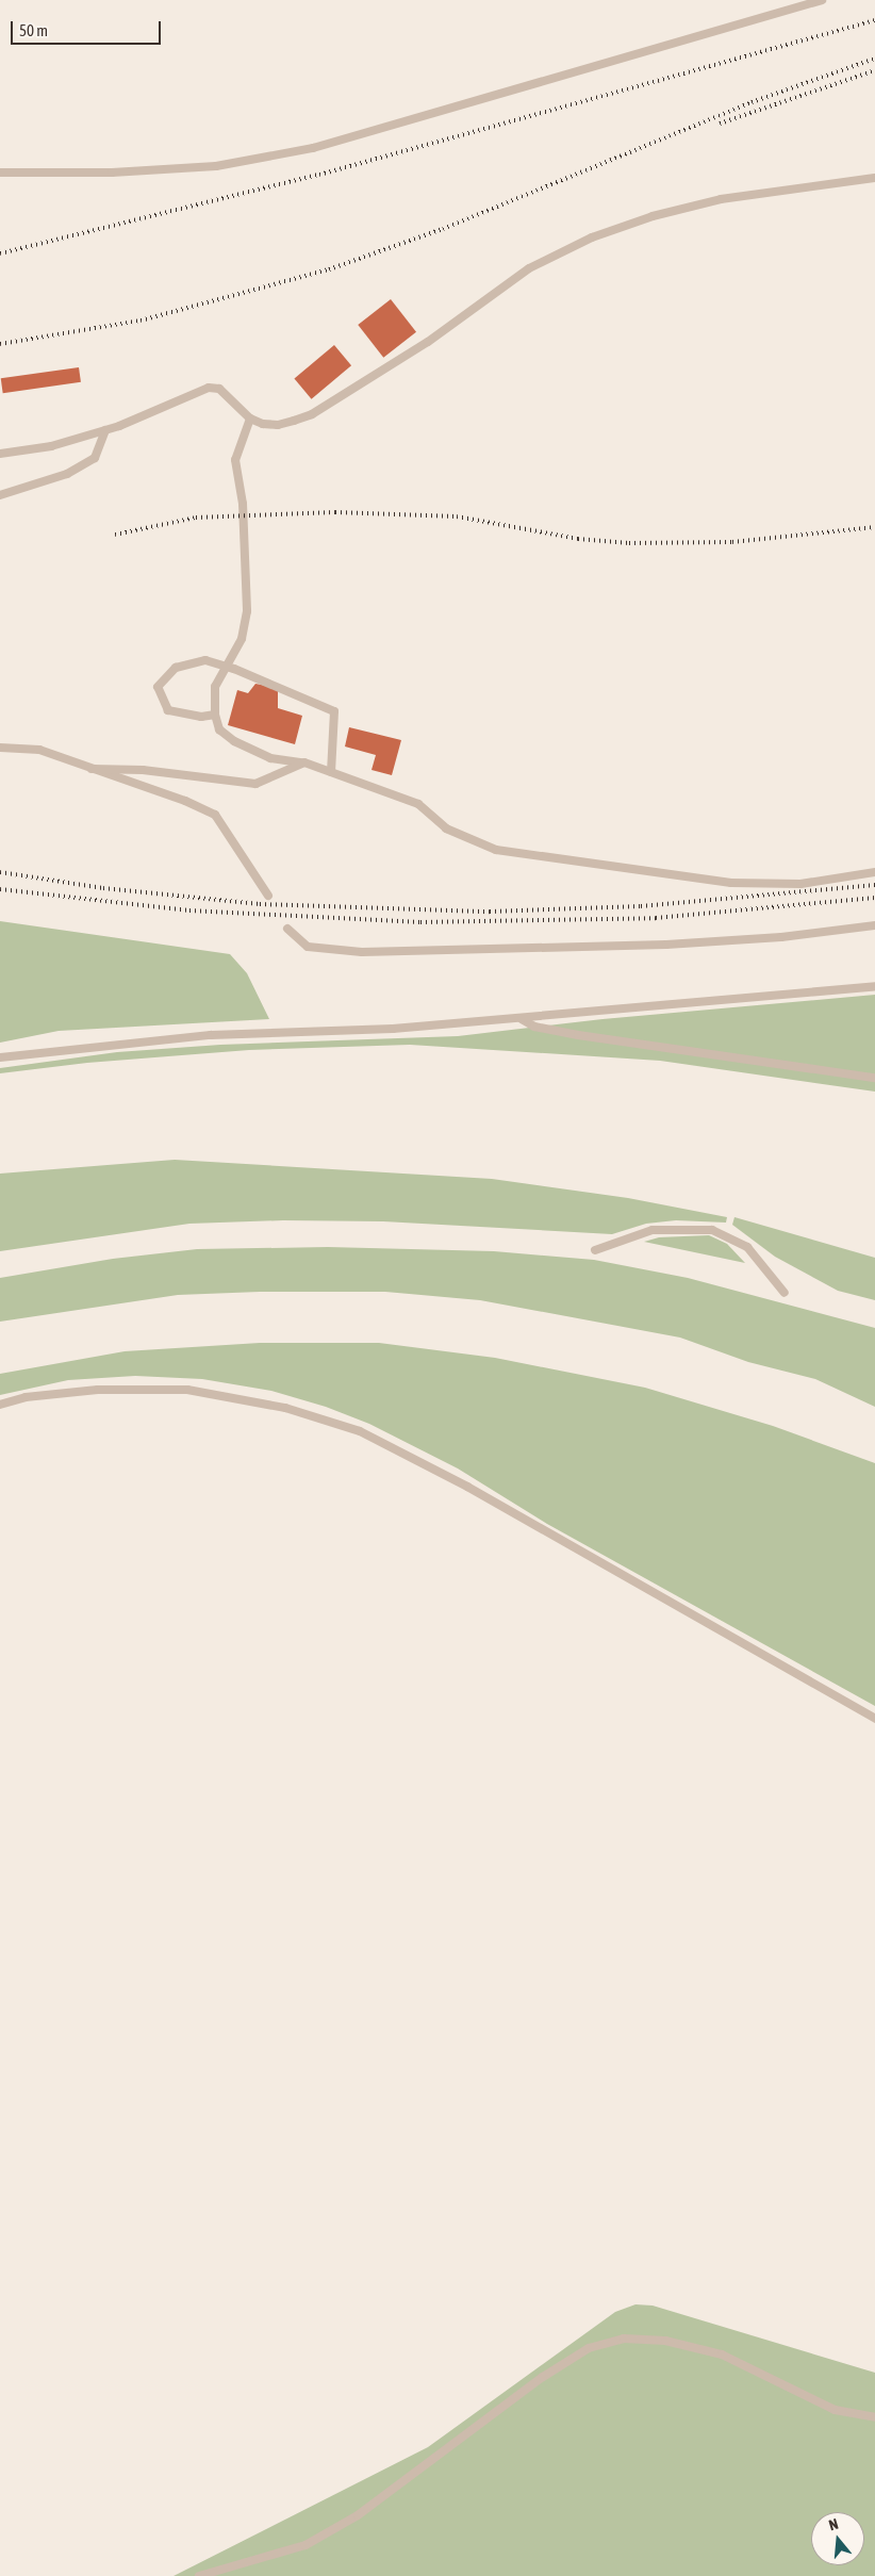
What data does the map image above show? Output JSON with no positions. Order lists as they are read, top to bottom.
{
  "scale_bar": "50 m",
  "north": "top"
}
